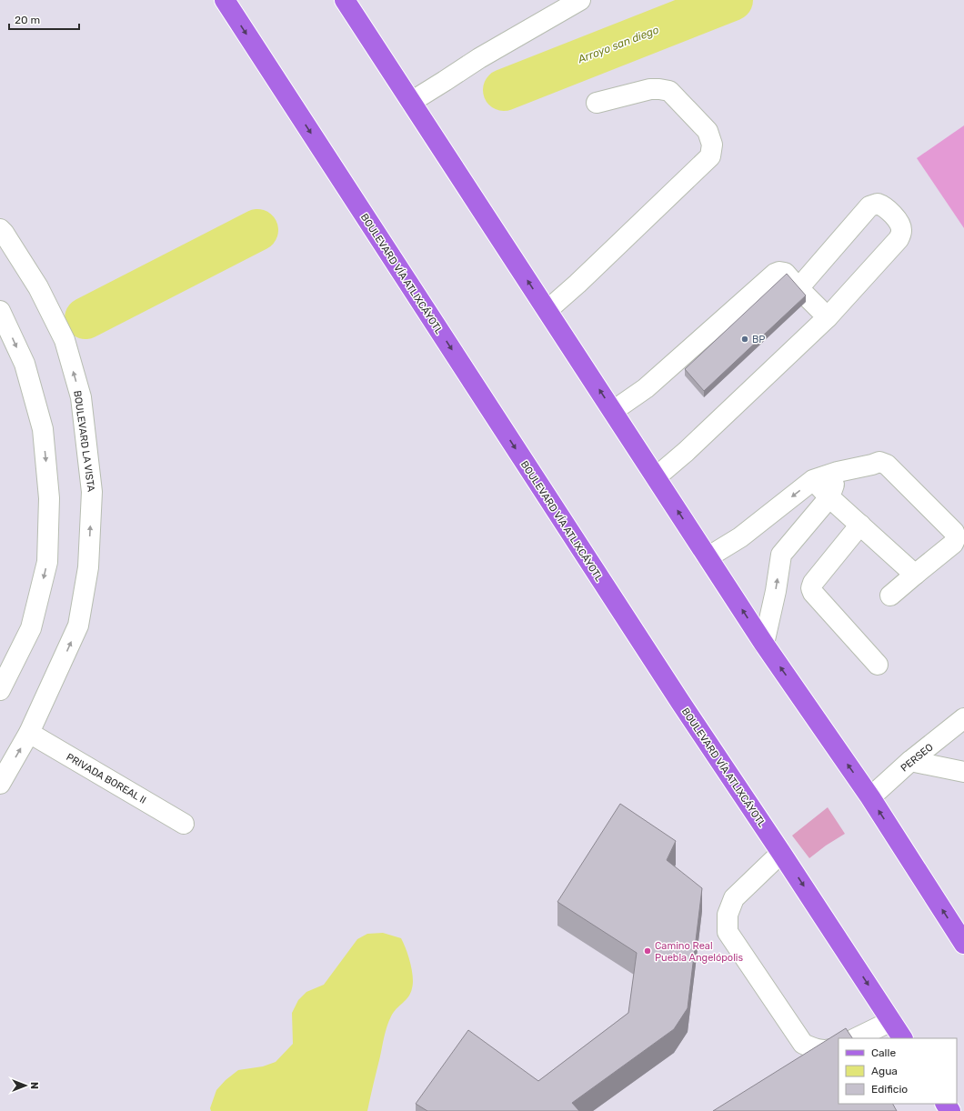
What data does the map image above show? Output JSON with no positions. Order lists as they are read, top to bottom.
{
  "streets": {
    "main road": ["BOULEVARD VÍA ATLIXCÁYOTL"],
    "street": ["BOULEVARD LA VISTA", "PERSEO", "PRIVADA BOREAL II"]
  },
  "crossings": [
    ["BOULEVARD LA VISTA", "PRIVADA BOREAL II"]
  ],
  "water": ["Arroyo san diego"],
  "places": ["BP", "Camino Real Puebla Angelópolis"],
  "legend": ["Calle", "Agua", "Edificio"],
  "scale_bar": "20 m",
  "north": "right"
}
